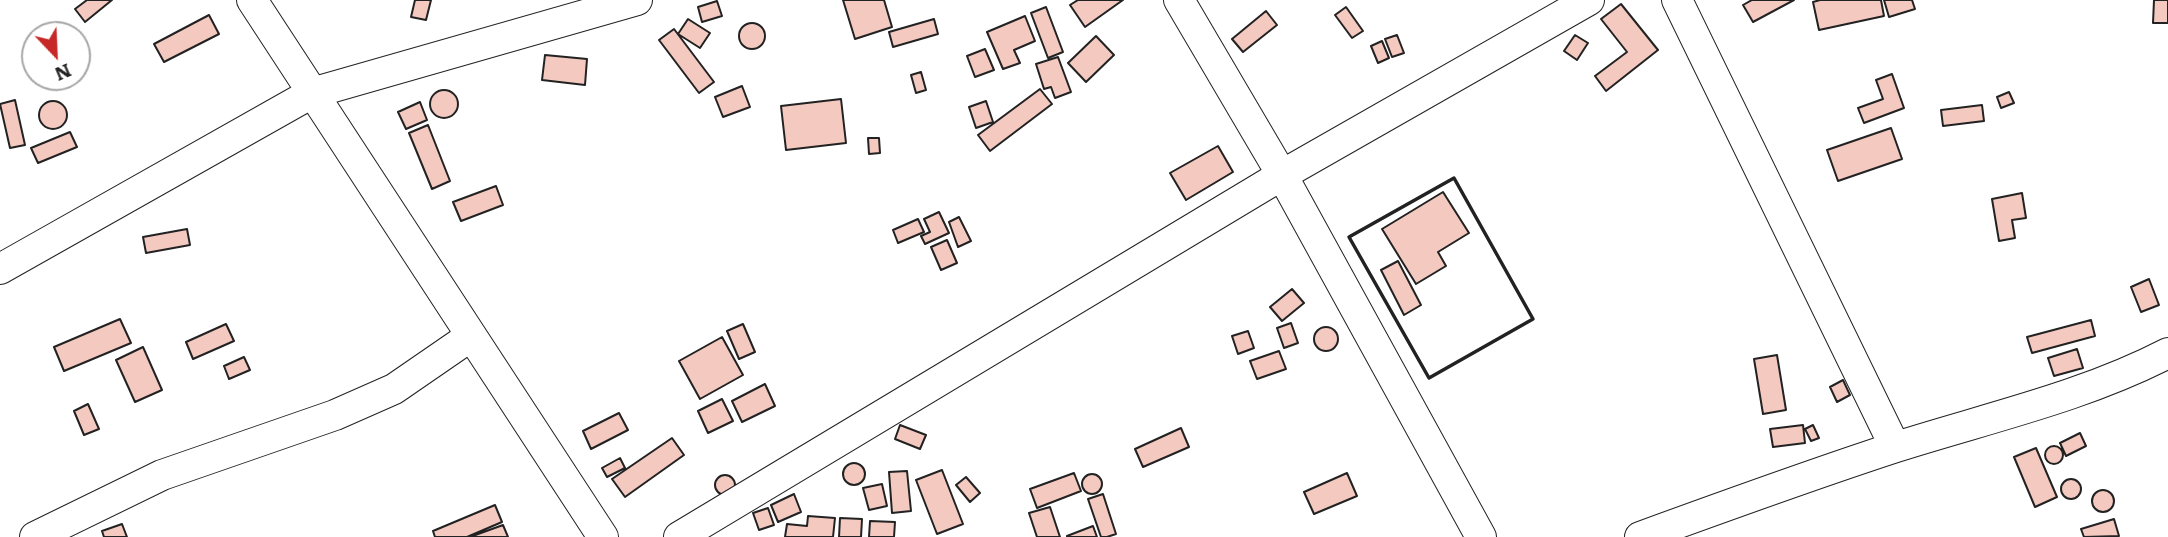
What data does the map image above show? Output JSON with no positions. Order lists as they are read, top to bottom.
{
  "north": "bottom right"
}
